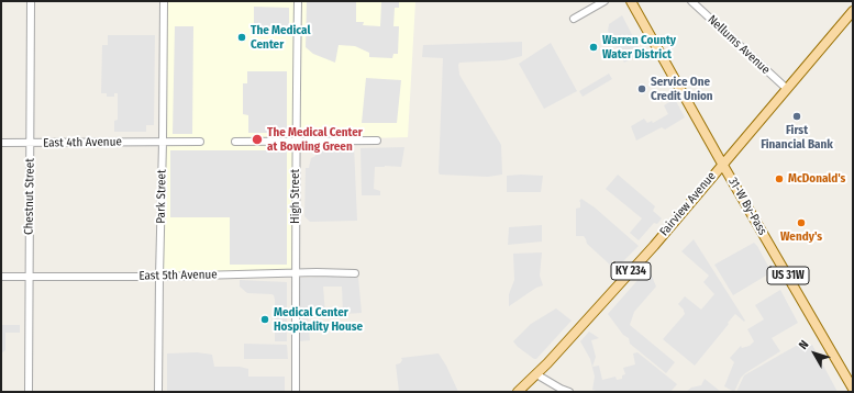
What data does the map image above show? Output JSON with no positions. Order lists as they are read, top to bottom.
{
  "streets": {
    "main road": [
      "Fairview Avenue",
      "31-W By-Pass",
      "KY 234",
      "US 31W"
    ],
    "street": [
      "Nellums Avenue",
      "East 4th Avenue",
      "Chestnut Street",
      "Park Street",
      "High Street",
      "East 5th Avenue"
    ]
  },
  "crossings": [
    ["Nellums Avenue", "Fairview Avenue"],
    ["East 4th Avenue", "Chestnut Street"],
    ["East 4th Avenue", "Park Street"],
    ["Chestnut Street", "East 5th Avenue"],
    ["Park Street", "East 5th Avenue"],
    ["High Street", "East 5th Avenue"],
    ["Fairview Avenue", "31-W By-Pass"]
  ],
  "places": [
    "The Medical Center",
    "Warren County Water District",
    "Service One Credit Union",
    "First Financial Bank",
    "The Medical Center at Bowling Green",
    "McDonald's",
    "Wendy's",
    "Medical Center Hospitality House"
  ],
  "north": "top left"
}
